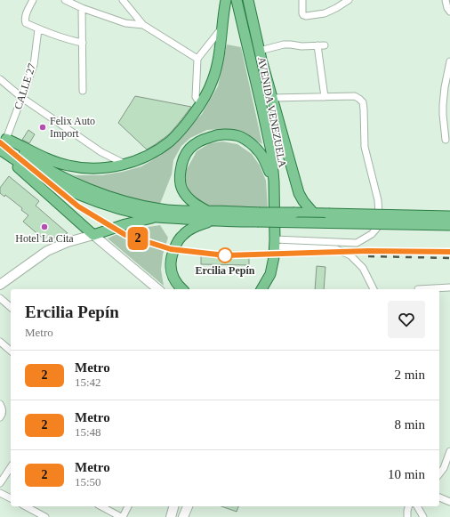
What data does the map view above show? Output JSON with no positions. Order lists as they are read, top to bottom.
{
  "streets": {
    "main road": ["AVENIDA VENEZUELA"],
    "street": ["CALLE 27"]
  },
  "places": ["Felix Auto Import", "Hotel La Cita", "Ercilia Pepín"],
  "lines": ["metro line 2"],
  "page": {
    "on_map": "2",
    "heading": ["Ercilia Pepín", "Metro"],
    "list": [
      {
        "mark": "2",
        "name": "Metro",
        "note": "15:42",
        "value": "2 min"
      },
      {
        "mark": "2",
        "name": "Metro",
        "note": "15:48",
        "value": "8 min"
      },
      {
        "mark": "2",
        "name": "Metro",
        "note": "15:50",
        "value": "10 min"
      }
    ]
  }
}
